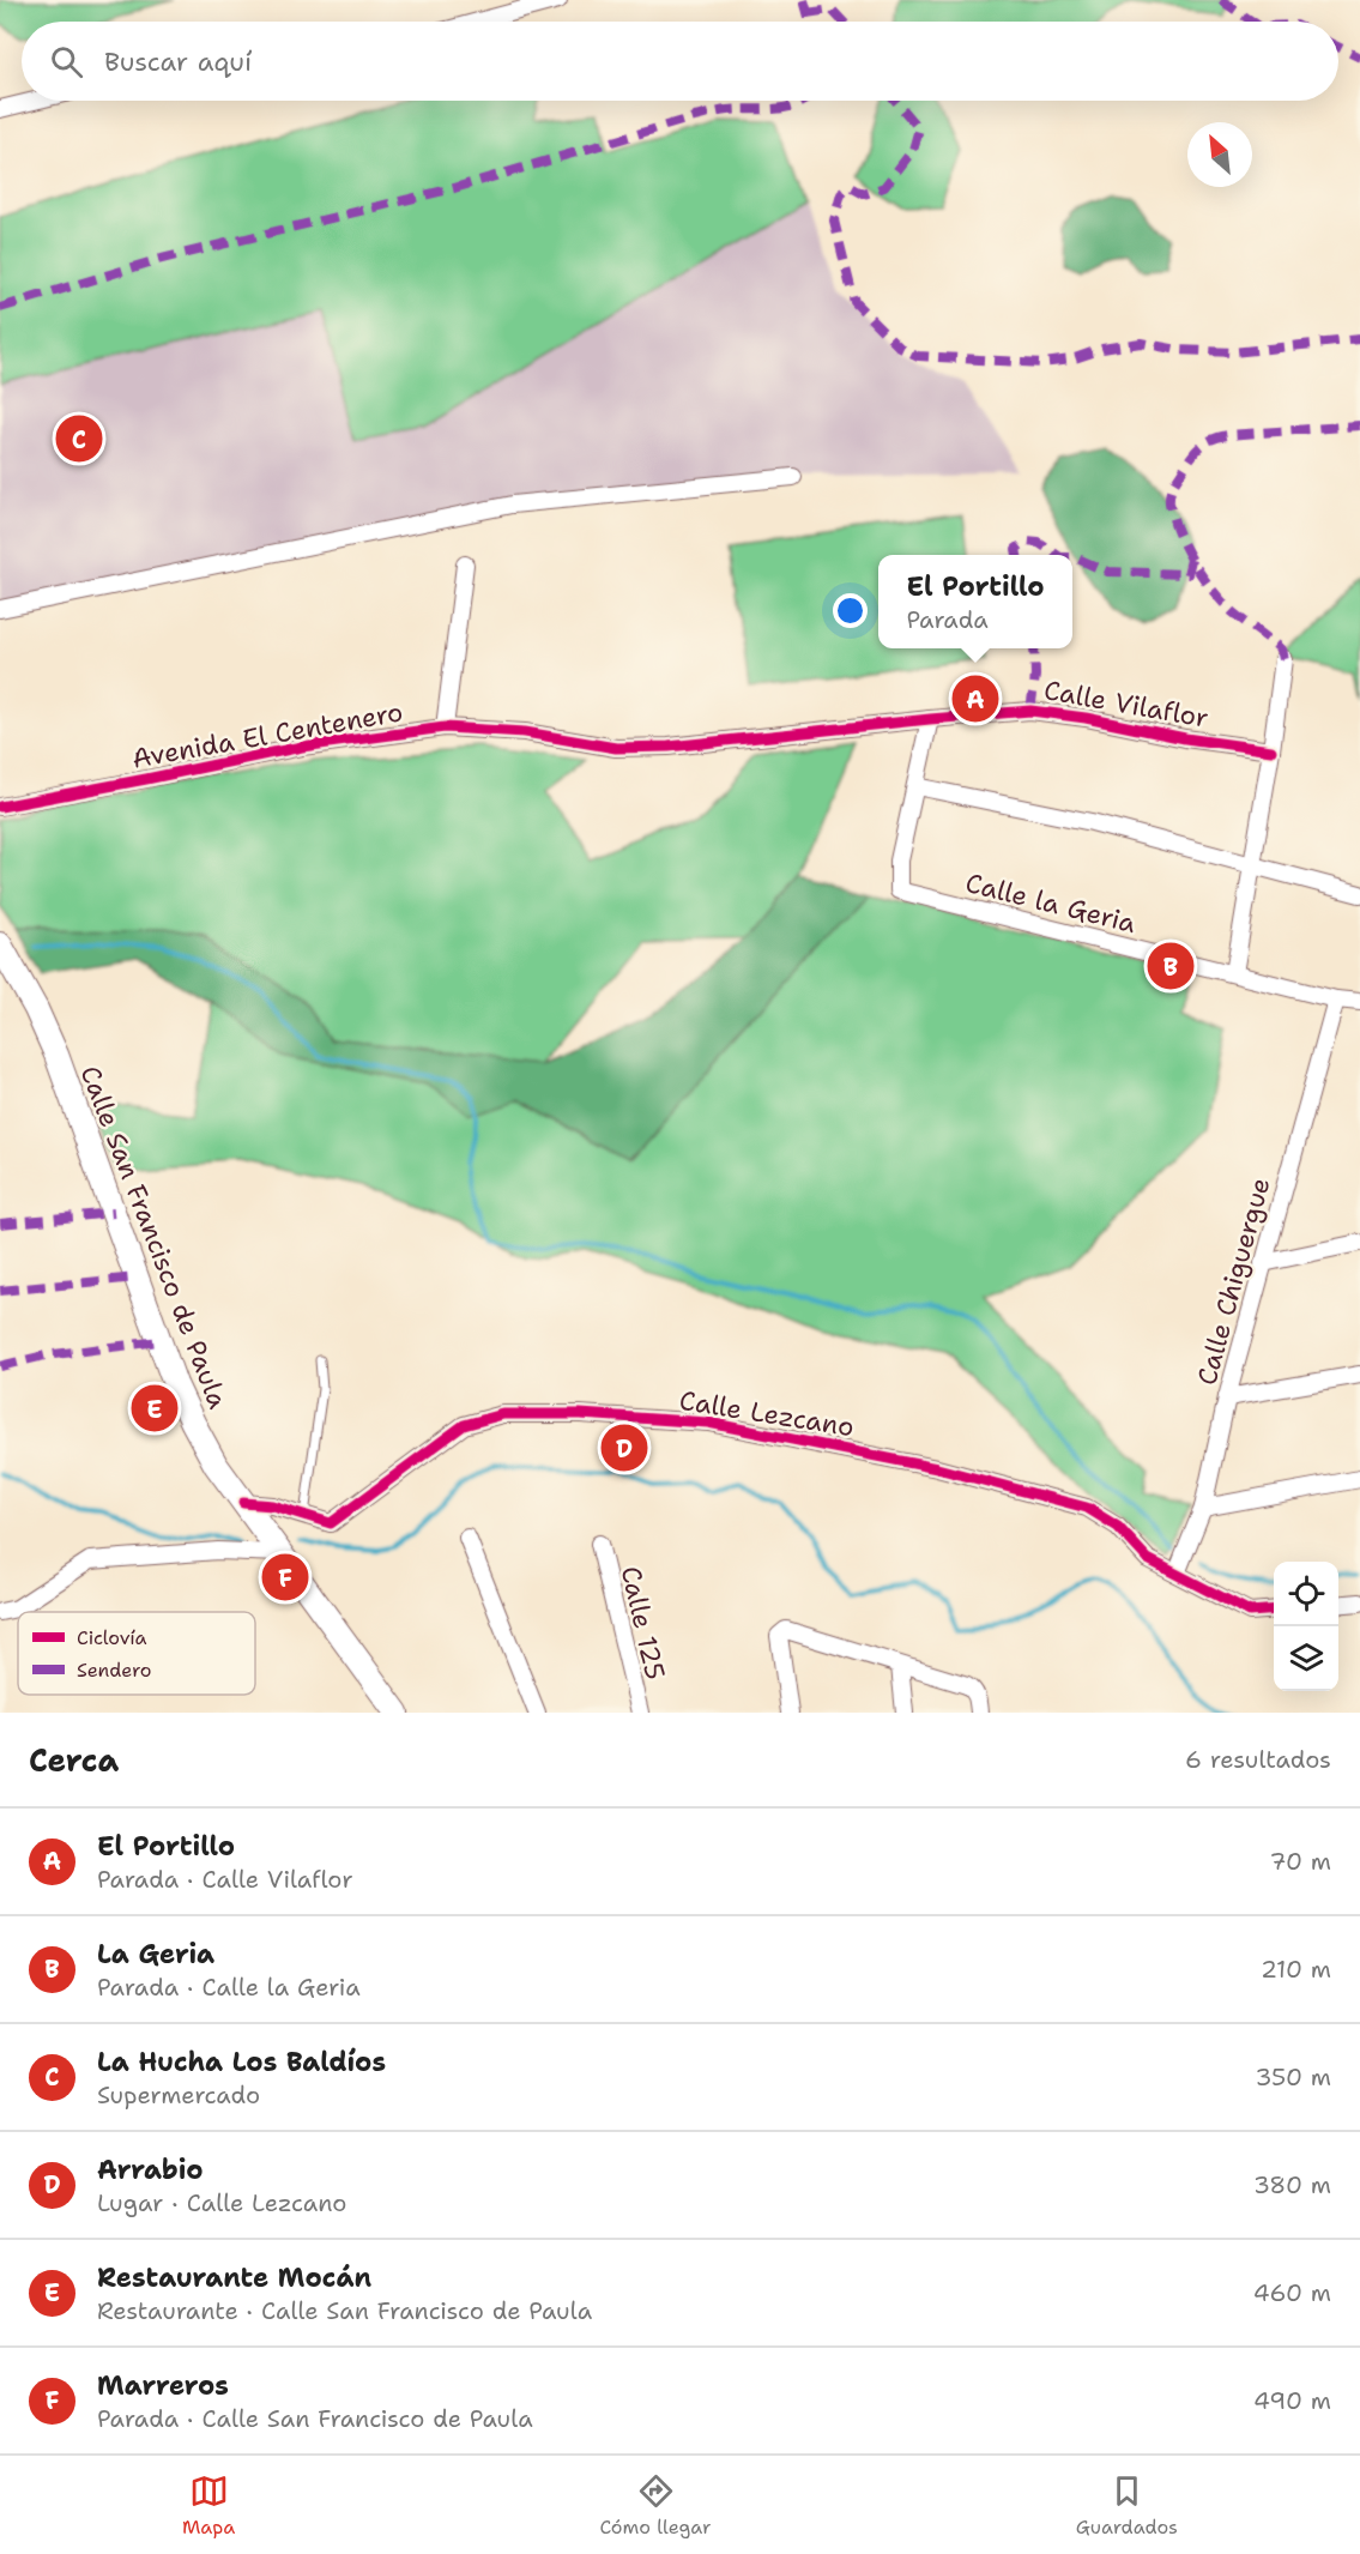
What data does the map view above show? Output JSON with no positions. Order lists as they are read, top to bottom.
{
  "streets": {
    "main road": ["Calle San Francisco de Paula"],
    "street": [
      "Calle Vilaflor",
      "Avenida El Centenero",
      "Calle la Geria",
      "Calle Chiguergue",
      "Calle Lezcano",
      "Calle 125"
    ]
  },
  "crossings": [
    ["Calle Vilaflor", "Avenida El Centenero"],
    ["Calle la Geria", "Calle Chiguergue"],
    ["Calle San Francisco de Paula", "Calle Lezcano"],
    ["Calle Chiguergue", "Calle Lezcano"]
  ],
  "legend": ["Ciclovía", "Sendero"],
  "north": "top left",
  "page": {
    "search": "Buscar aquí",
    "pins": [
      "C",
      "A",
      "B",
      "E",
      "D",
      "F"
    ],
    "popup": ["El Portillo", "Parada"],
    "heading": ["Cerca", "6 resultados"],
    "list": [
      {
        "mark": "A",
        "name": "El Portillo",
        "note": "Parada · Calle Vilaflor",
        "value": "70 m"
      },
      {
        "mark": "B",
        "name": "La Geria",
        "note": "Parada · Calle la Geria",
        "value": "210 m"
      },
      {
        "mark": "C",
        "name": "La Hucha Los Baldíos",
        "note": "Supermercado",
        "value": "350 m"
      },
      {
        "mark": "D",
        "name": "Arrabio",
        "note": "Lugar · Calle Lezcano",
        "value": "380 m"
      },
      {
        "mark": "E",
        "name": "Restaurante Mocán",
        "note": "Restaurante · Calle San Francisco de Paula",
        "value": "460 m"
      },
      {
        "mark": "F",
        "name": "Marreros",
        "note": "Parada · Calle San Francisco de Paula",
        "value": "490 m"
      }
    ],
    "nav": ["Mapa", "Cómo llegar", "Guardados"]
  }
}
